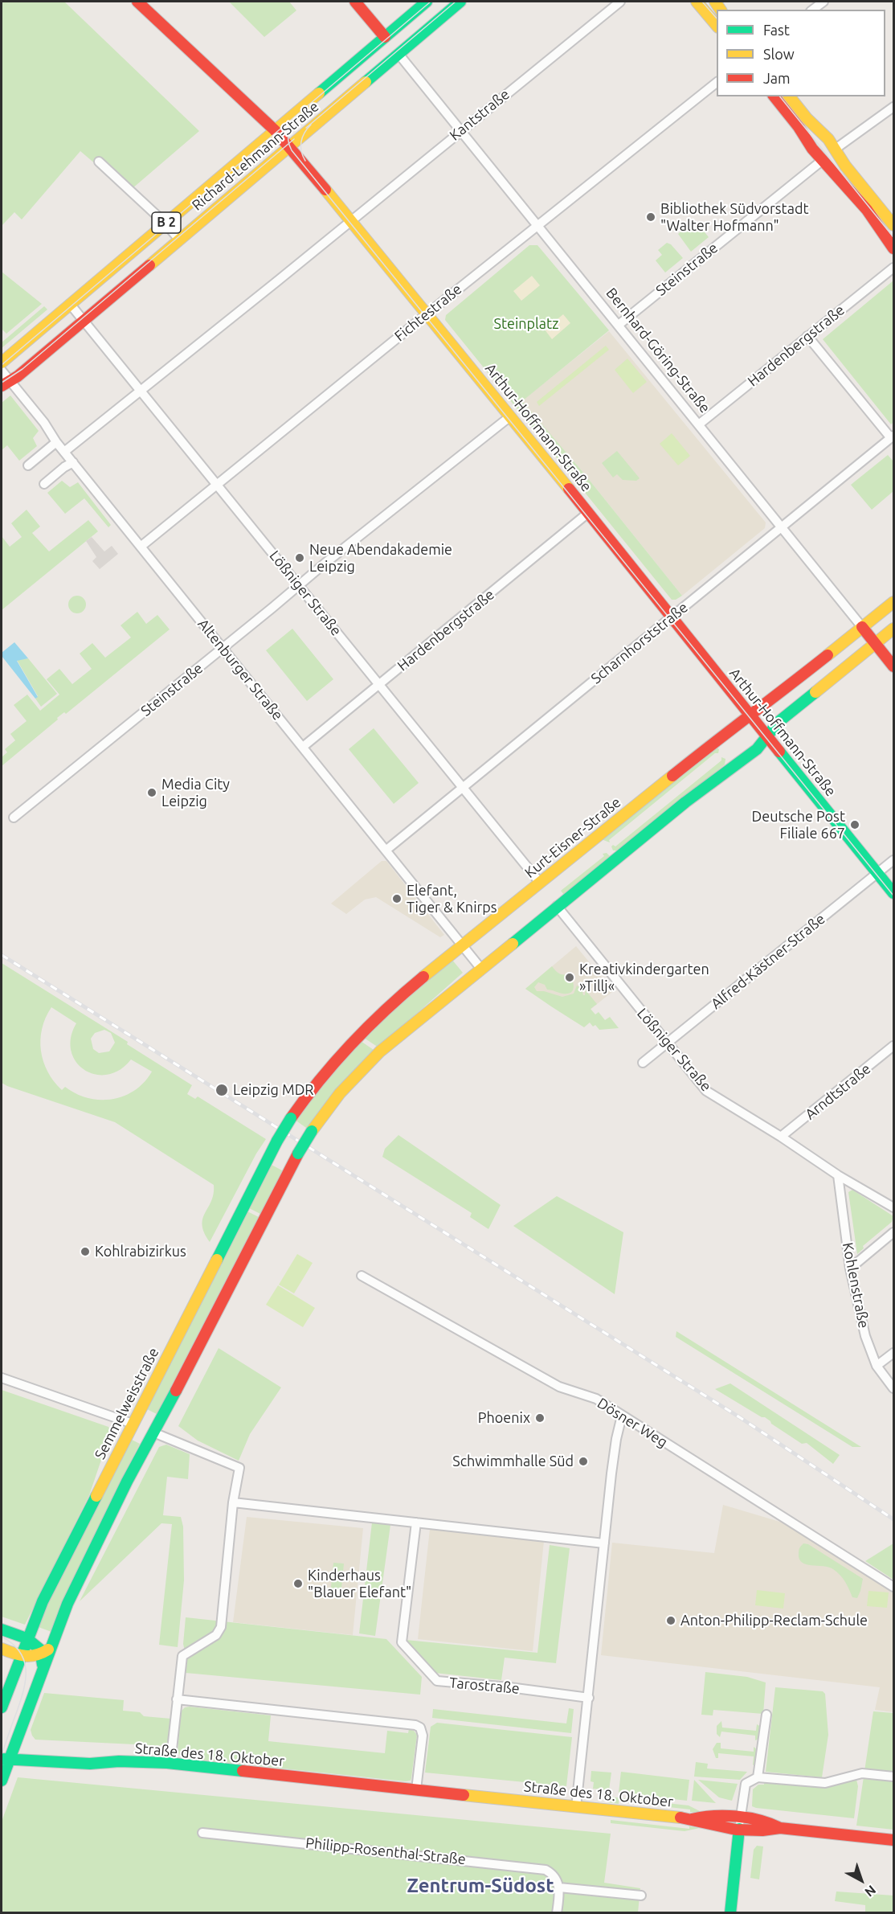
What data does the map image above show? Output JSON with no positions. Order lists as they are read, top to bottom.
{
  "streets": {
    "main road": [
      "Richard-Lehmann-Straße",
      "B 2",
      "Bernhard-Göring-Straße",
      "Arthur-Hoffmann-Straße",
      "Kurt-Eisner-Straße",
      "Semmelweisstraße",
      "Straße des 18. Oktober"
    ],
    "street": [
      "Kantstraße",
      "Steinstraße",
      "Fichtestraße",
      "Hardenbergstraße",
      "Lößniger Straße",
      "Scharnhorststraße",
      "Altenburger Straße",
      "Alfred-Kästner-Straße",
      "Arndtstraße",
      "Kohlenstraße",
      "Dösner Weg",
      "Tarostraße",
      "Philipp-Rosenthal-Straße"
    ]
  },
  "crossings": [
    ["Kantstraße", "Bernhard-Göring-Straße"],
    ["Kantstraße", "Arthur-Hoffmann-Straße"],
    ["Kantstraße", "Lößniger Straße"],
    ["Richard-Lehmann-Straße", "Bernhard-Göring-Straße"],
    ["Richard-Lehmann-Straße", "Arthur-Hoffmann-Straße"],
    ["Richard-Lehmann-Straße", "Lößniger Straße"],
    ["Richard-Lehmann-Straße", "Altenburger Straße"],
    ["Steinstraße", "Bernhard-Göring-Straße"],
    ["Steinstraße", "Arthur-Hoffmann-Straße"],
    ["Steinstraße", "Lößniger Straße"],
    ["Steinstraße", "Altenburger Straße"],
    ["Fichtestraße", "Bernhard-Göring-Straße"],
    ["Fichtestraße", "Arthur-Hoffmann-Straße"],
    ["Fichtestraße", "Lößniger Straße"],
    ["Fichtestraße", "Altenburger Straße"],
    ["Hardenbergstraße", "Bernhard-Göring-Straße"],
    ["Hardenbergstraße", "Arthur-Hoffmann-Straße"],
    ["Hardenbergstraße", "Lößniger Straße"],
    ["Hardenbergstraße", "Altenburger Straße"],
    ["Bernhard-Göring-Straße", "Scharnhorststraße"],
    ["Bernhard-Göring-Straße", "Kurt-Eisner-Straße"],
    ["Arthur-Hoffmann-Straße", "Scharnhorststraße"],
    ["Arthur-Hoffmann-Straße", "Kurt-Eisner-Straße"],
    ["Arthur-Hoffmann-Straße", "Alfred-Kästner-Straße"],
    ["Lößniger Straße", "Scharnhorststraße"],
    ["Lößniger Straße", "Kurt-Eisner-Straße"],
    ["Lößniger Straße", "Alfred-Kästner-Straße"],
    ["Lößniger Straße", "Arndtstraße"],
    ["Lößniger Straße", "Kohlenstraße"],
    ["Scharnhorststraße", "Altenburger Straße"],
    ["Altenburger Straße", "Kurt-Eisner-Straße"],
    ["Kurt-Eisner-Straße", "Semmelweisstraße"]
  ],
  "districts": ["Zentrum-Südost"],
  "parks": ["Steinplatz"],
  "places": [
    "Bibliothek Südvorstadt \"Walter Hofmann\"",
    "Neue Abendakademie Leipzig",
    "Media City Leipzig",
    "Deutsche Post Filiale 667",
    "Elefant, Tiger & Knirps",
    "Kreativkindergarten »Tillj«",
    "Leipzig MDR",
    "Kohlrabizirkus",
    "Phoenix",
    "Schwimmhalle Süd",
    "Kinderhaus \"Blauer Elefant\"",
    "Anton-Philipp-Reclam-Schule"
  ],
  "legend": ["Fast", "Slow", "Jam"],
  "north": "bottom right"
}
